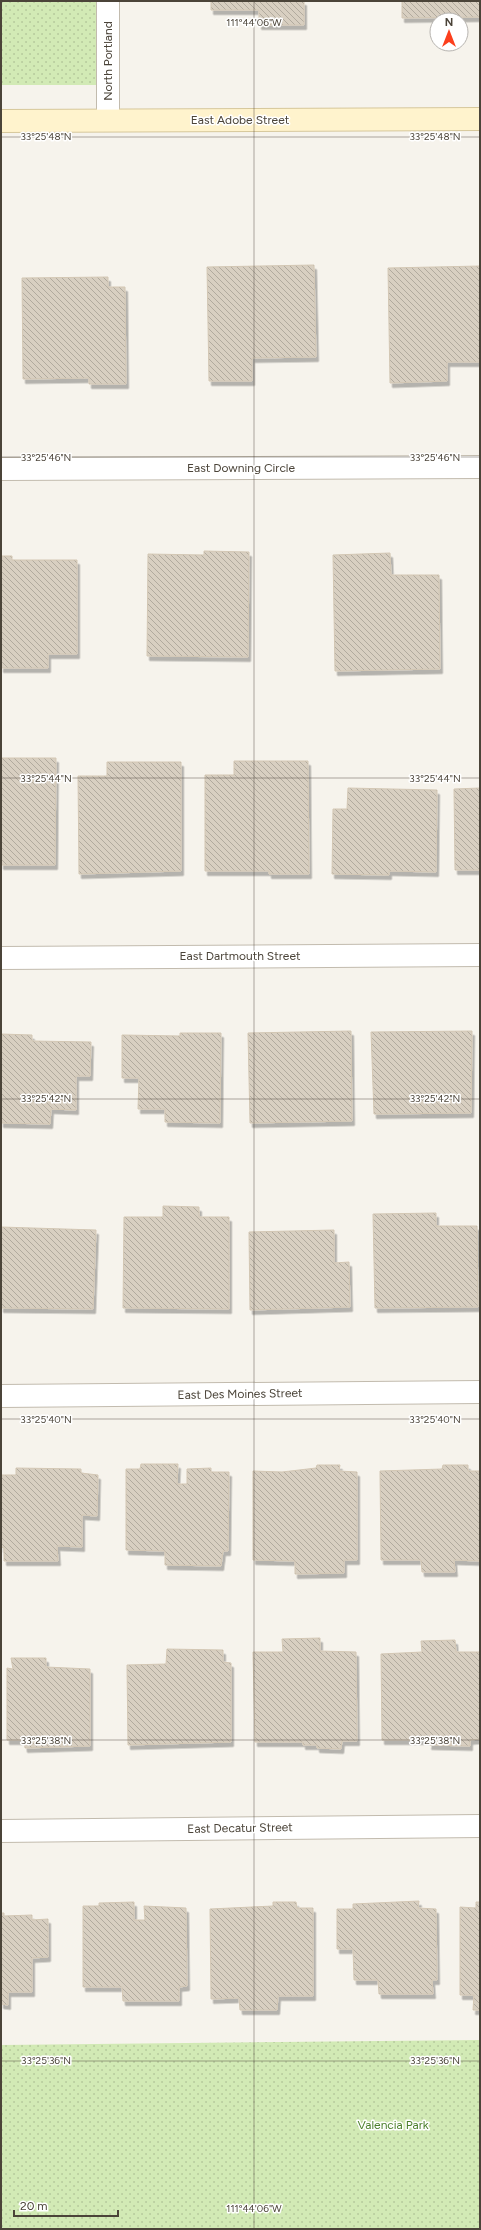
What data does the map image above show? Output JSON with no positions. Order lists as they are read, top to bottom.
{
  "streets": {
    "street": [
      "North Portland",
      "East Adobe Street",
      "East Downing Circle",
      "East Dartmouth Street",
      "East Des Moines Street",
      "East Decatur Street"
    ]
  },
  "crossings": [
    ["North Portland", "East Adobe Street"]
  ],
  "parks": ["Valencia Park"],
  "scale_bar": "20 m",
  "north": "top",
  "coordinates": [
    "111°44'06\"W",
    "33°25'48\"N",
    "33°25'46\"N",
    "33°25'44\"N",
    "33°25'42\"N",
    "33°25'40\"N",
    "33°25'38\"N",
    "33°25'36\"N"
  ]
}
